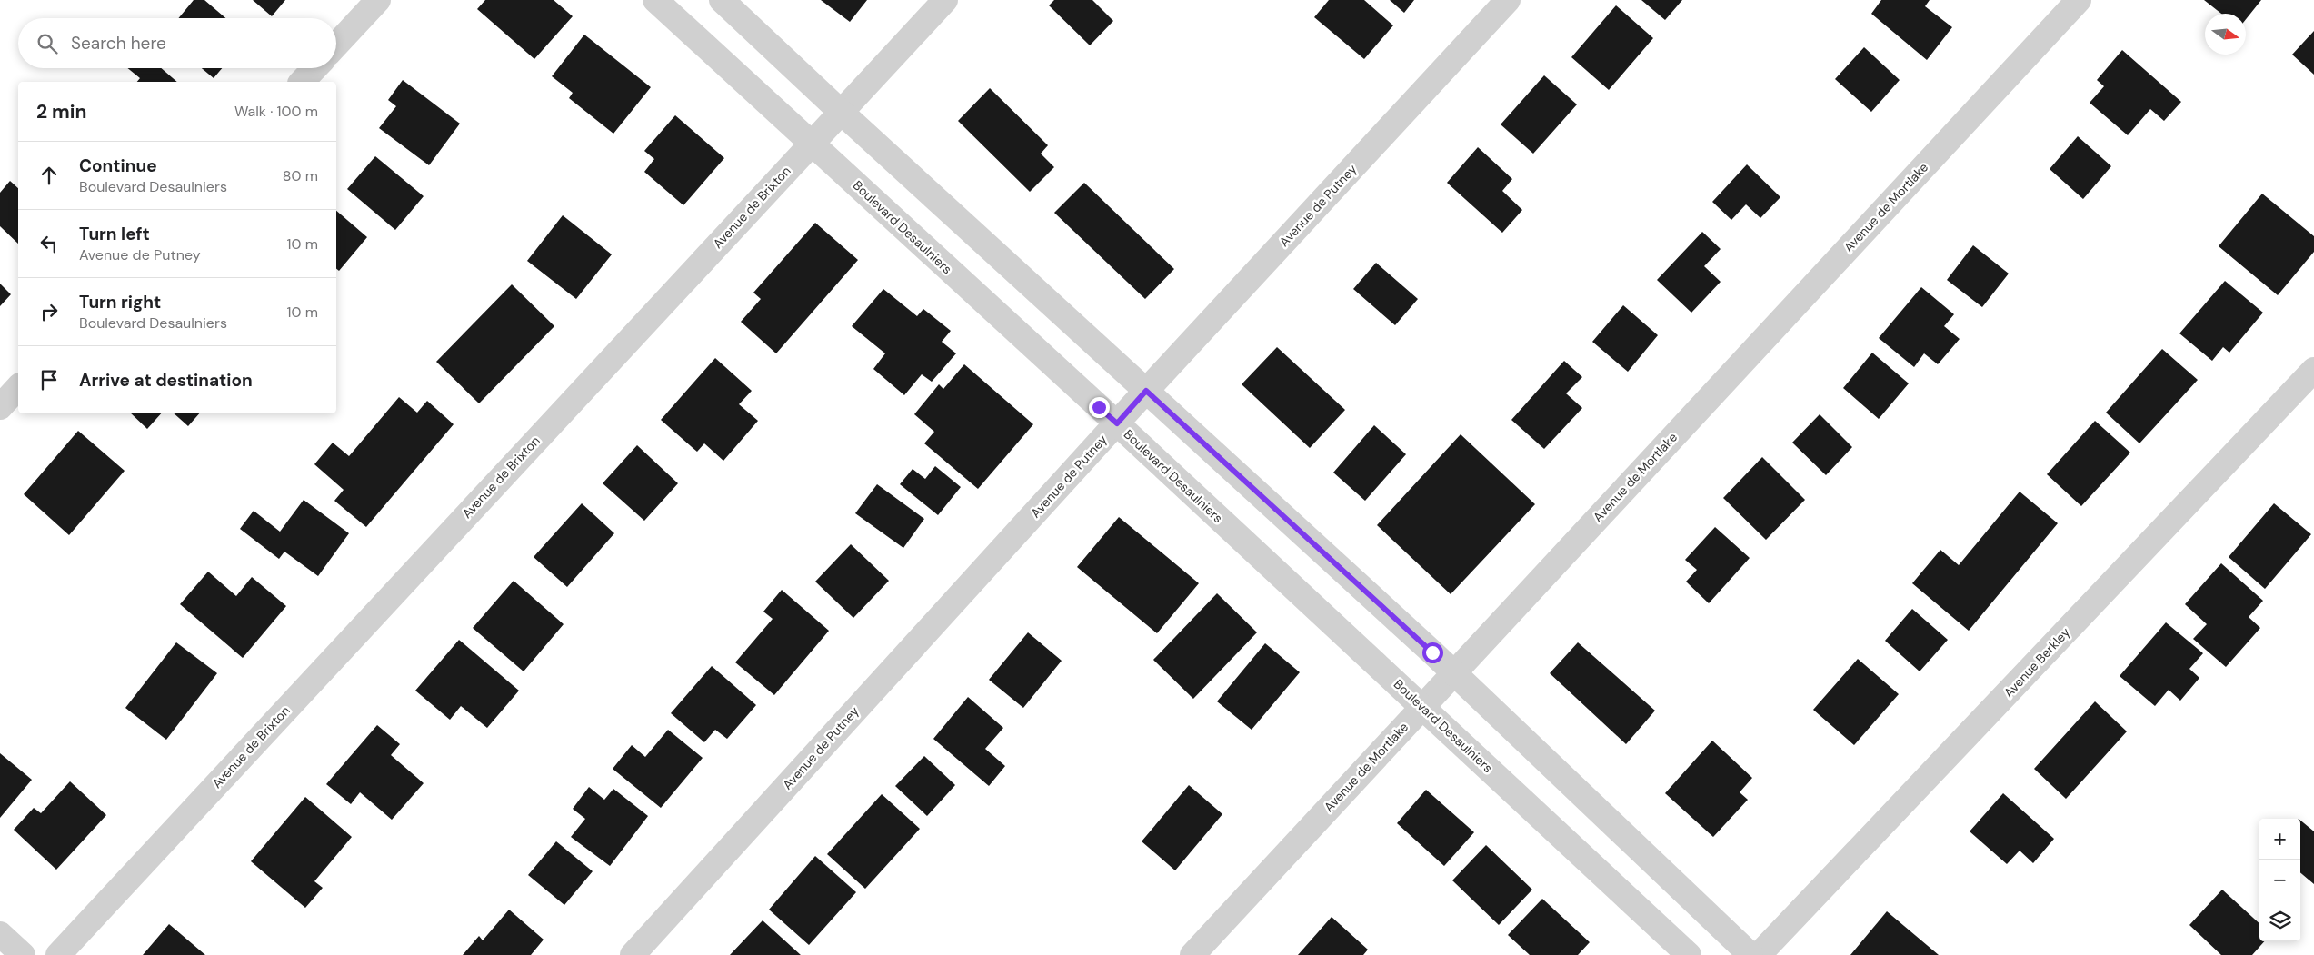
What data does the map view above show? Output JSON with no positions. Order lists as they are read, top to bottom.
{
  "streets": {
    "street": [
      "Avenue de Putney",
      "Avenue de Brixton",
      "Avenue de Mortlake",
      "Boulevard Desaulniers",
      "Avenue Berkley"
    ]
  },
  "crossings": [
    ["Avenue de Putney", "Boulevard Desaulniers"],
    ["Avenue de Brixton", "Boulevard Desaulniers"],
    ["Avenue de Mortlake", "Boulevard Desaulniers"]
  ],
  "north": "right",
  "page": {
    "search": "Search here",
    "heading": ["2 min", "Walk · 100 m"],
    "list": [
      ["Continue", "Boulevard Desaulniers", "80 m"],
      ["Turn left", "Avenue de Putney", "10 m"],
      ["Turn right", "Boulevard Desaulniers", "10 m"],
      "Arrive at destination"
    ],
    "map_buttons": ["+", "−"]
  }
}
